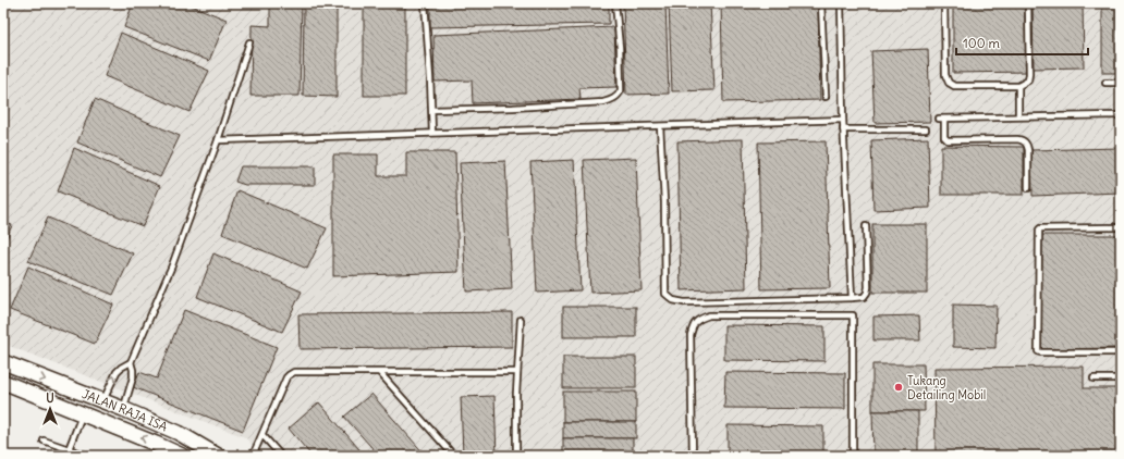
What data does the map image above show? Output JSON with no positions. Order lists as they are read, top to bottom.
{
  "streets": {
    "main road": ["JALAN RAJA ISA"]
  },
  "places": ["Tukang Detailing Mobil"],
  "scale_bar": "100 m",
  "north": "top"
}
